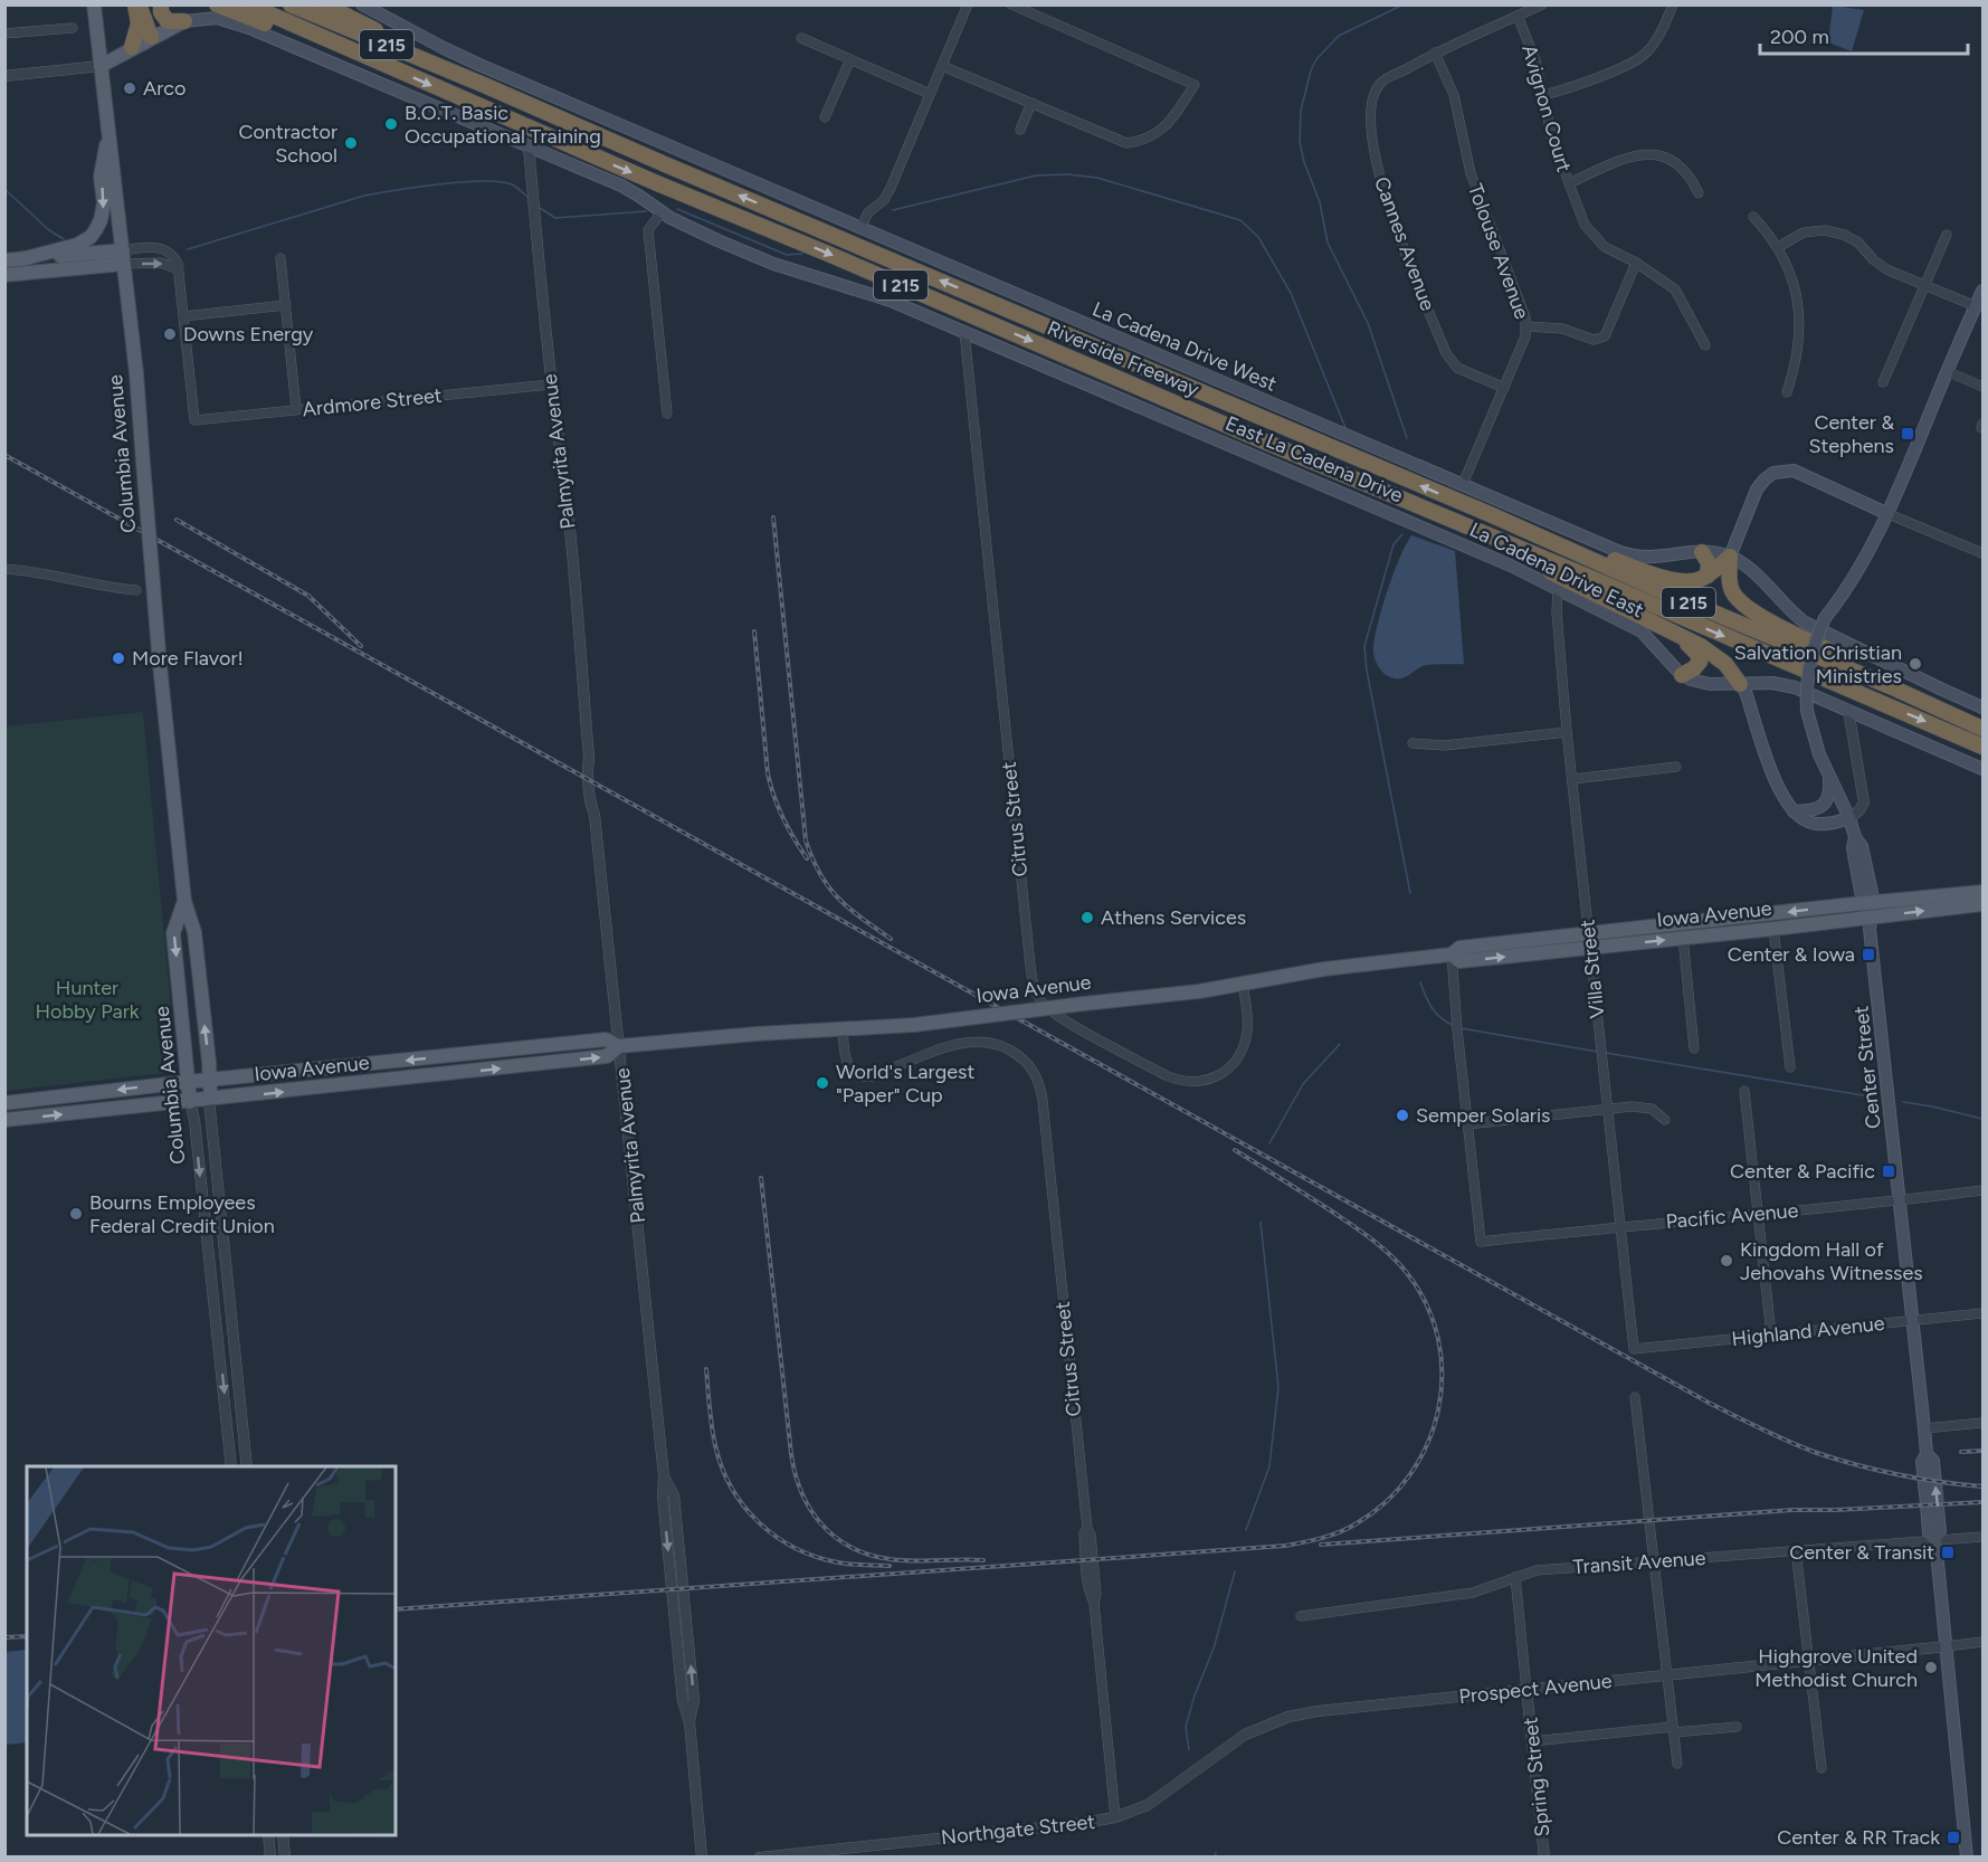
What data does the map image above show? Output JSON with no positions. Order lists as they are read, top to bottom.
{
  "streets": {
    "highway": ["I 215", "Riverside Freeway"],
    "main road": [
      "La Cadena Drive West",
      "Columbia Avenue",
      "East La Cadena Drive",
      "La Cadena Drive East",
      "Iowa Avenue",
      "Center Street"
    ],
    "street": [
      "Avignon Court",
      "Cannes Avenue",
      "Tolouse Avenue",
      "Ardmore Street",
      "Palmyrita Avenue",
      "Citrus Street",
      "Villa Street",
      "Pacific Avenue",
      "Highland Avenue",
      "Transit Avenue",
      "Prospect Avenue",
      "Spring Street",
      "Northgate Street"
    ]
  },
  "crossings": [
    ["Avignon Court", "Cannes Avenue"],
    ["Cannes Avenue", "Tolouse Avenue"],
    ["Tolouse Avenue", "La Cadena Drive West"],
    ["Ardmore Street", "Palmyrita Avenue"],
    ["Palmyrita Avenue", "East La Cadena Drive"],
    ["Palmyrita Avenue", "Iowa Avenue"],
    ["Columbia Avenue", "East La Cadena Drive"],
    ["Columbia Avenue", "Iowa Avenue"],
    ["East La Cadena Drive", "La Cadena Drive East"],
    ["East La Cadena Drive", "Citrus Street"],
    ["La Cadena Drive East", "Villa Street"],
    ["Citrus Street", "Iowa Avenue"],
    ["Citrus Street", "Prospect Avenue"],
    ["Citrus Street", "Northgate Street"],
    ["Iowa Avenue", "Villa Street"],
    ["Iowa Avenue", "Center Street"],
    ["Villa Street", "Pacific Avenue"],
    ["Villa Street", "Highland Avenue"],
    ["Center Street", "Pacific Avenue"],
    ["Center Street", "Highland Avenue"],
    ["Center Street", "Transit Avenue"],
    ["Center Street", "Prospect Avenue"],
    ["Transit Avenue", "Spring Street"],
    ["Prospect Avenue", "Spring Street"],
    ["Prospect Avenue", "Northgate Street"]
  ],
  "parks": ["Hunter Hobby Park"],
  "places": {
    "other": [
      "Arco",
      "B.O.T. Basic Occupational Training",
      "Contractor School",
      "Downs Energy",
      "More Flavor!",
      "Salvation Christian Ministries",
      "Athens Services",
      "World's Largest \"Paper\" Cup",
      "Semper Solaris",
      "Bourns Employees Federal Credit Union",
      "Kingdom Hall of Jehovahs Witnesses",
      "Highgrove United Methodist Church"
    ],
    "transit": [
      "Center & Stephens",
      "Center & Iowa",
      "Center & Pacific",
      "Center & Transit",
      "Center & RR Track"
    ]
  },
  "scale_bar": "200 m"
}
